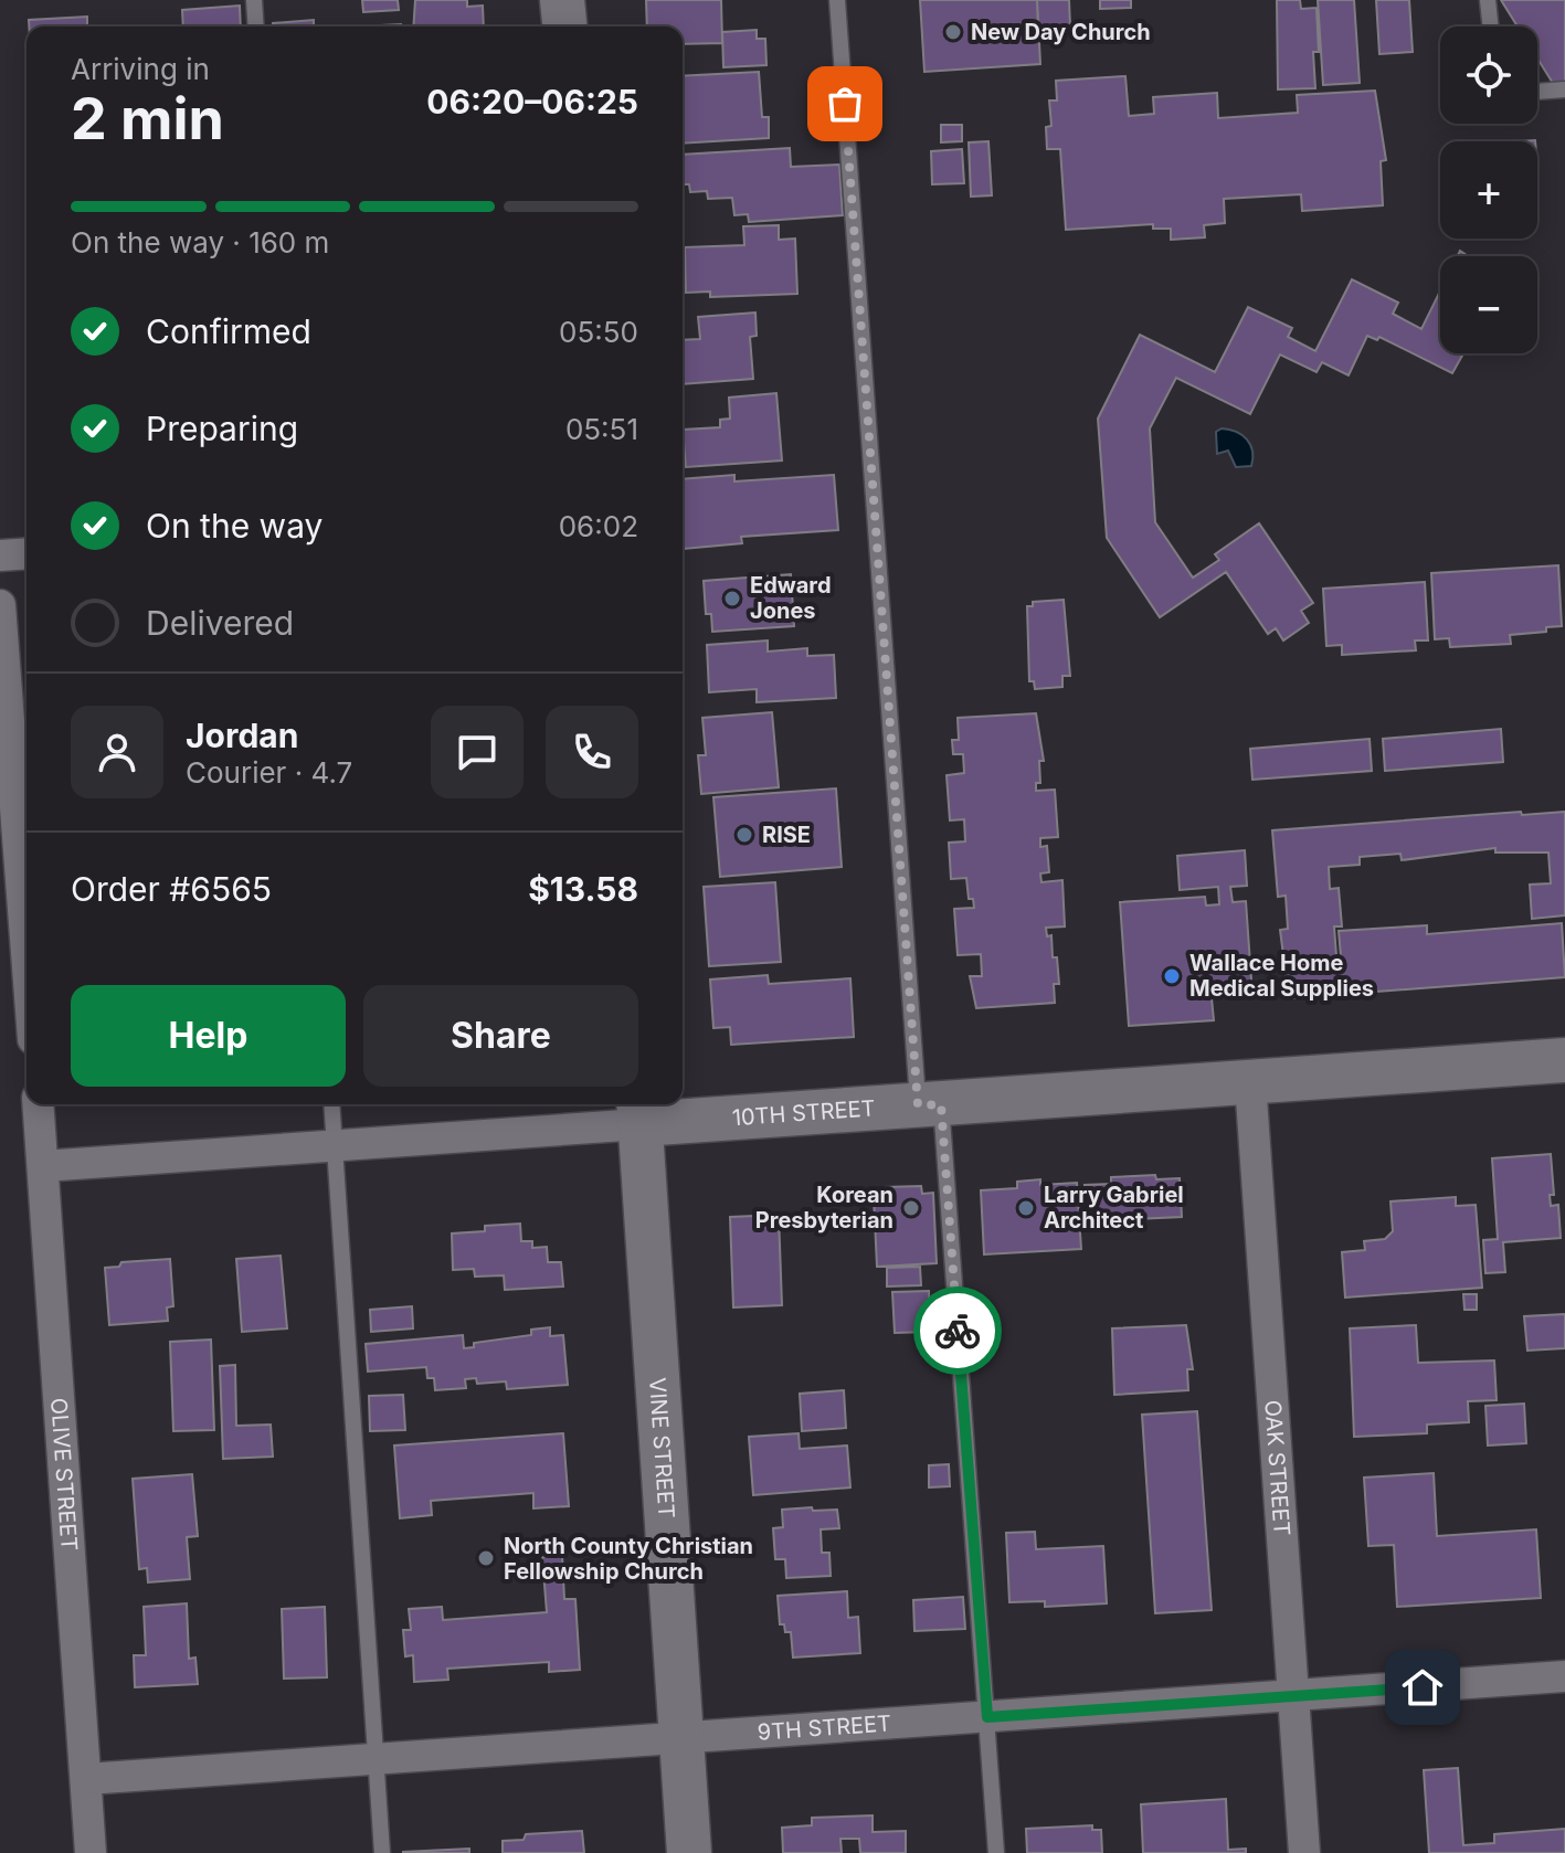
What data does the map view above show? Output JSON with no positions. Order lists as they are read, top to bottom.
{
  "streets": {
    "street": [
      "10TH STREET",
      "VINE STREET",
      "OAK STREET",
      "OLIVE STREET",
      "9TH STREET"
    ]
  },
  "crossings": [
    ["10TH STREET", "VINE STREET"],
    ["10TH STREET", "OAK STREET"],
    ["10TH STREET", "OLIVE STREET"],
    ["VINE STREET", "9TH STREET"],
    ["OAK STREET", "9TH STREET"],
    ["OLIVE STREET", "9TH STREET"]
  ],
  "places": [
    "New Day Church",
    "Edward Jones",
    "RISE",
    "Wallace Home Medical Supplies",
    "Korean Presbyterian",
    "Larry Gabriel Architect",
    "North County Christian Fellowship Church"
  ],
  "page": {
    "map_buttons": ["+", "−"],
    "heading": ["2 min", "Arriving in", "06:20–06:25"],
    "panel": [
      "Jordan",
      "Courier · 4.7",
      "Order #6565",
      "$13.58"
    ],
    "bar": "On the way · 160 m",
    "list": [
      ["Confirmed", "05:50"],
      ["Preparing", "05:51"],
      ["On the way", "06:02"],
      "Delivered"
    ],
    "buttons": ["Help", "Share"]
  }
}
